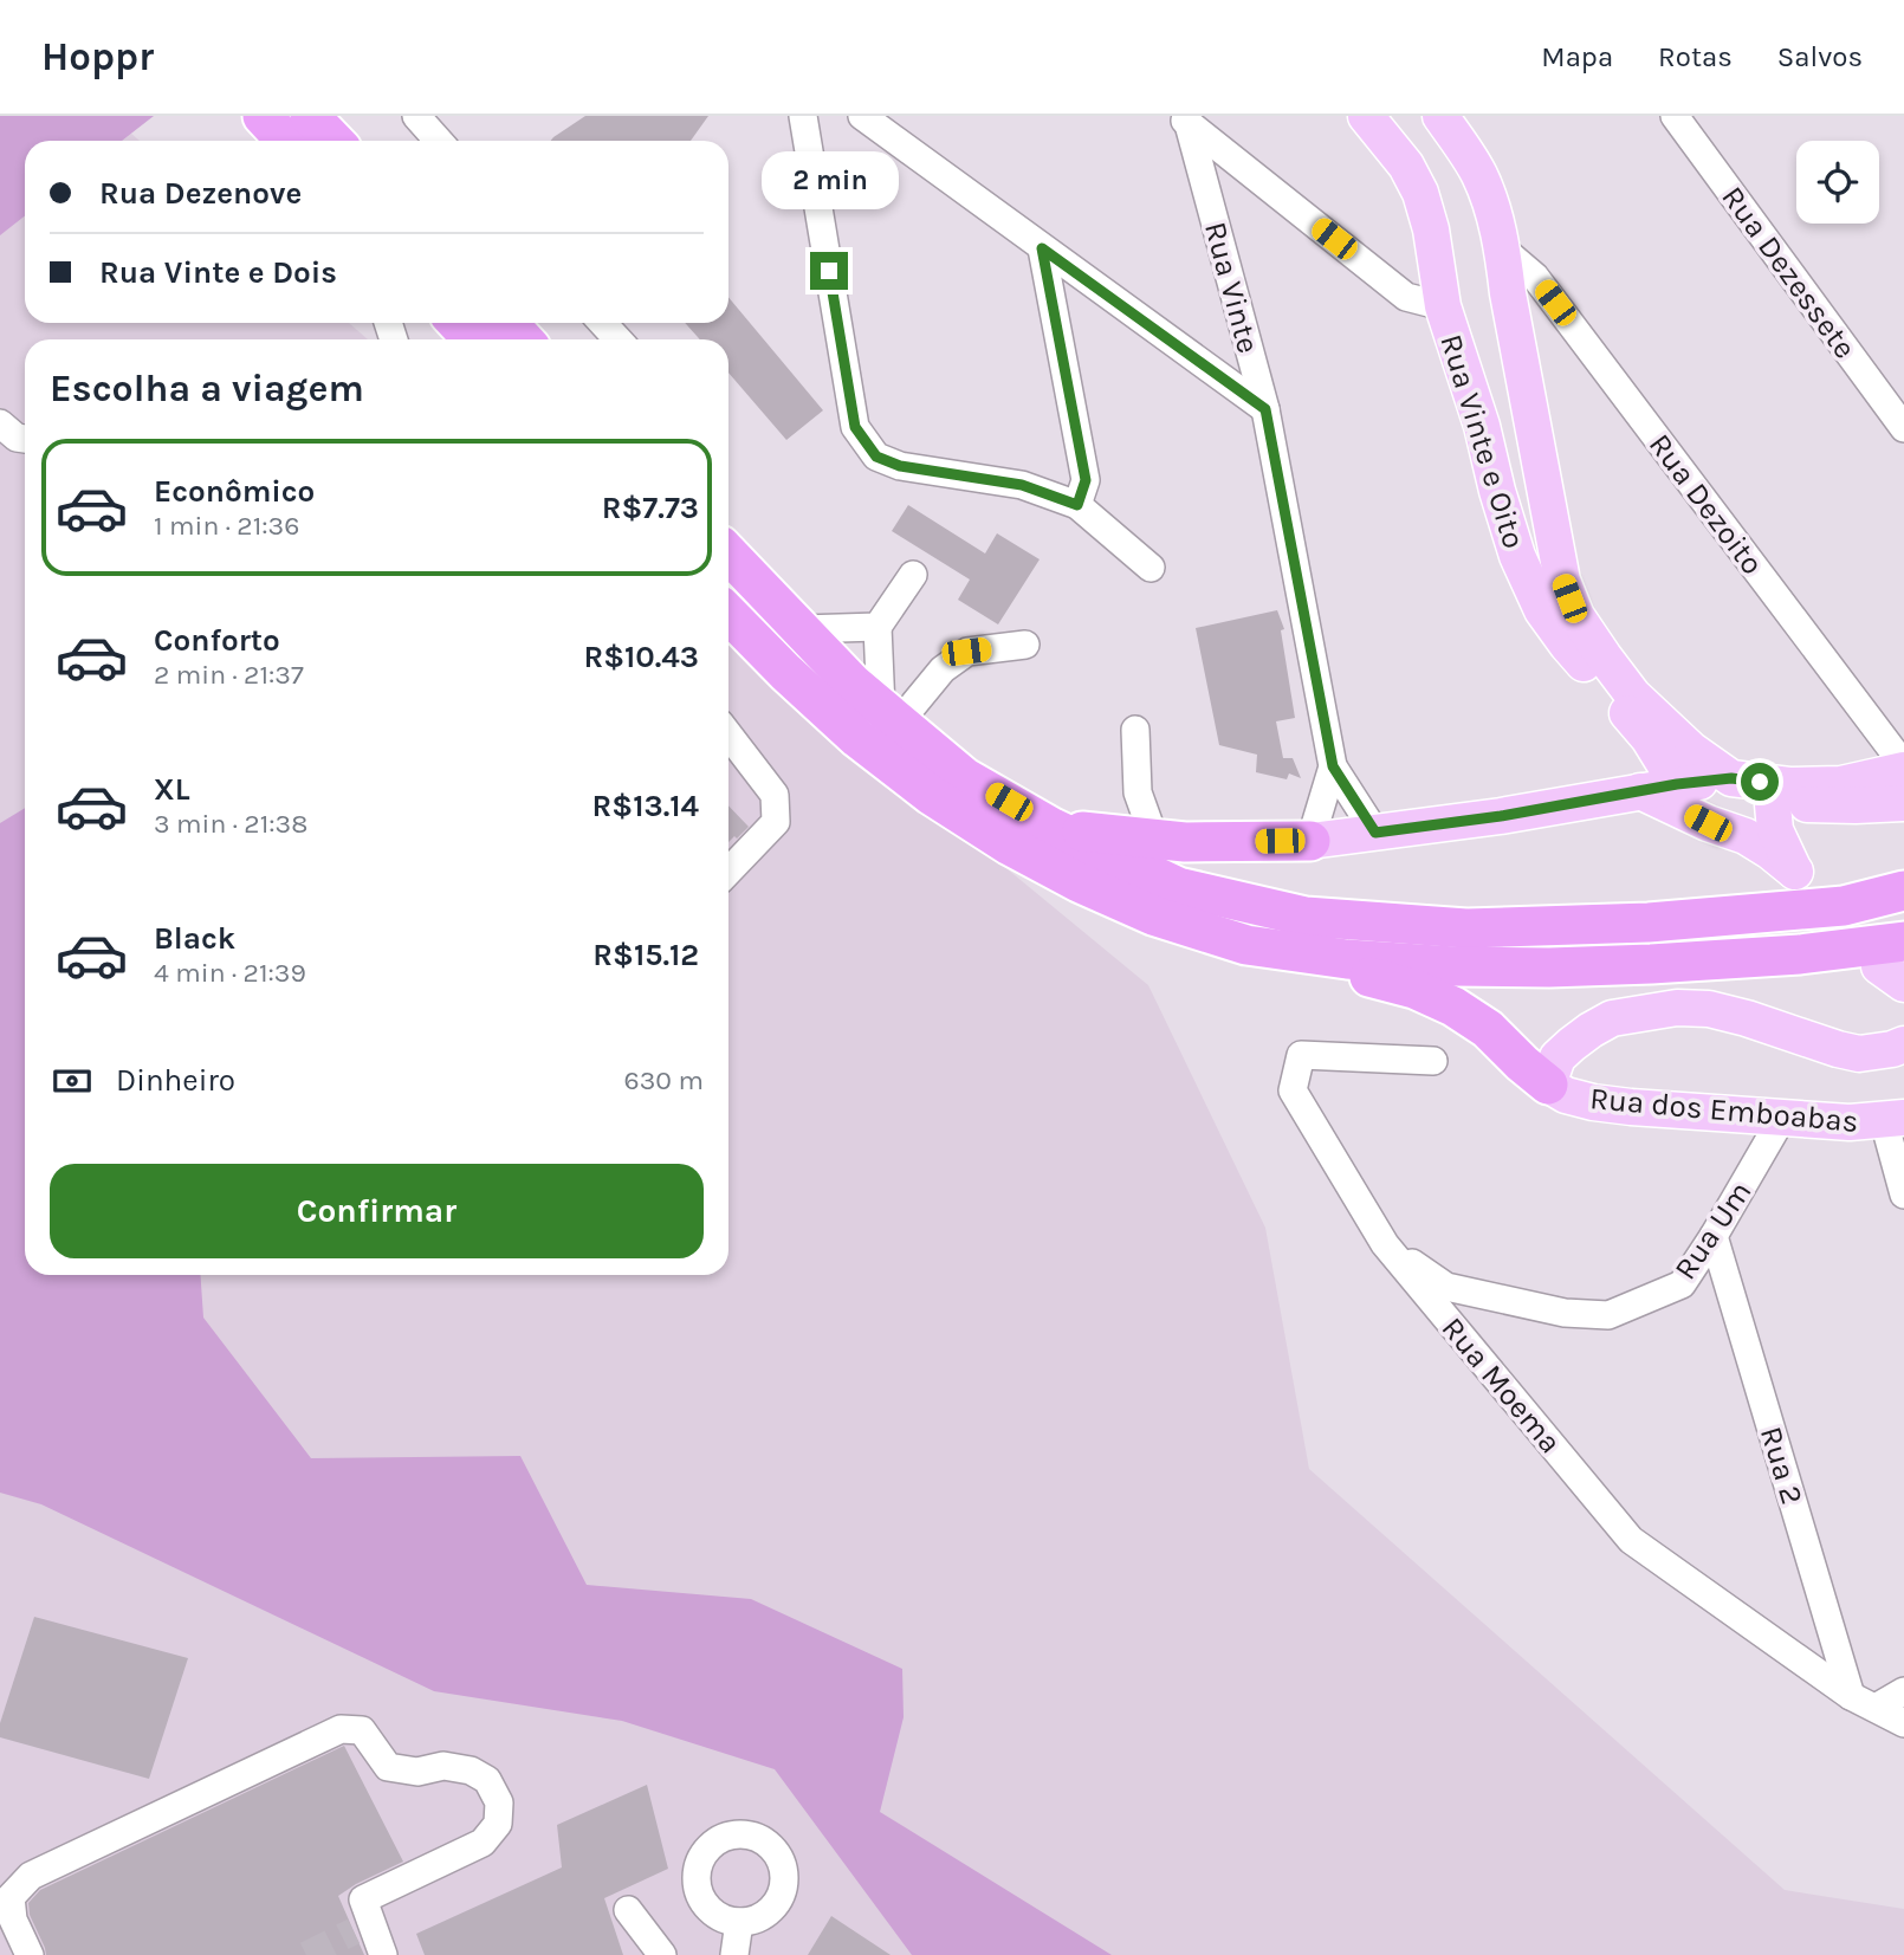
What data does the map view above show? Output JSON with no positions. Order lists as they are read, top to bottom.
{
  "streets": {
    "main road": ["Rua Vinte e Oito", "Rua dos Emboabas"],
    "street": [
      "Rua Dezessete",
      "Rua Vinte",
      "Rua Dezoito",
      "Rua Um",
      "Rua Moema",
      "Rua 2"
    ]
  },
  "crossings": [
    ["Rua Vinte e Oito", "Rua Dezoito"],
    ["Rua dos Emboabas", "Rua Um"],
    ["Rua Um", "Rua Moema"],
    ["Rua Um", "Rua 2"],
    ["Rua Moema", "Rua 2"]
  ],
  "page": {
    "header": "Hoppr",
    "nav": ["Mapa", "Rotas", "Salvos"],
    "banner": ["Rua Dezenove", "Rua Vinte e Dois"],
    "bubble": "2 min",
    "heading": "Escolha a viagem",
    "list": [
      {
        "name": "Econômico",
        "note": "1 min · 21:36",
        "value": "R$7.73"
      },
      {
        "name": "Conforto",
        "note": "2 min · 21:37",
        "value": "R$10.43"
      },
      {
        "name": "XL",
        "note": "3 min · 21:38",
        "value": "R$13.14"
      },
      {
        "name": "Black",
        "note": "4 min · 21:39",
        "value": "R$15.12"
      }
    ],
    "pay": ["Dinheiro", "630 m"],
    "buttons": "Confirmar"
  }
}
